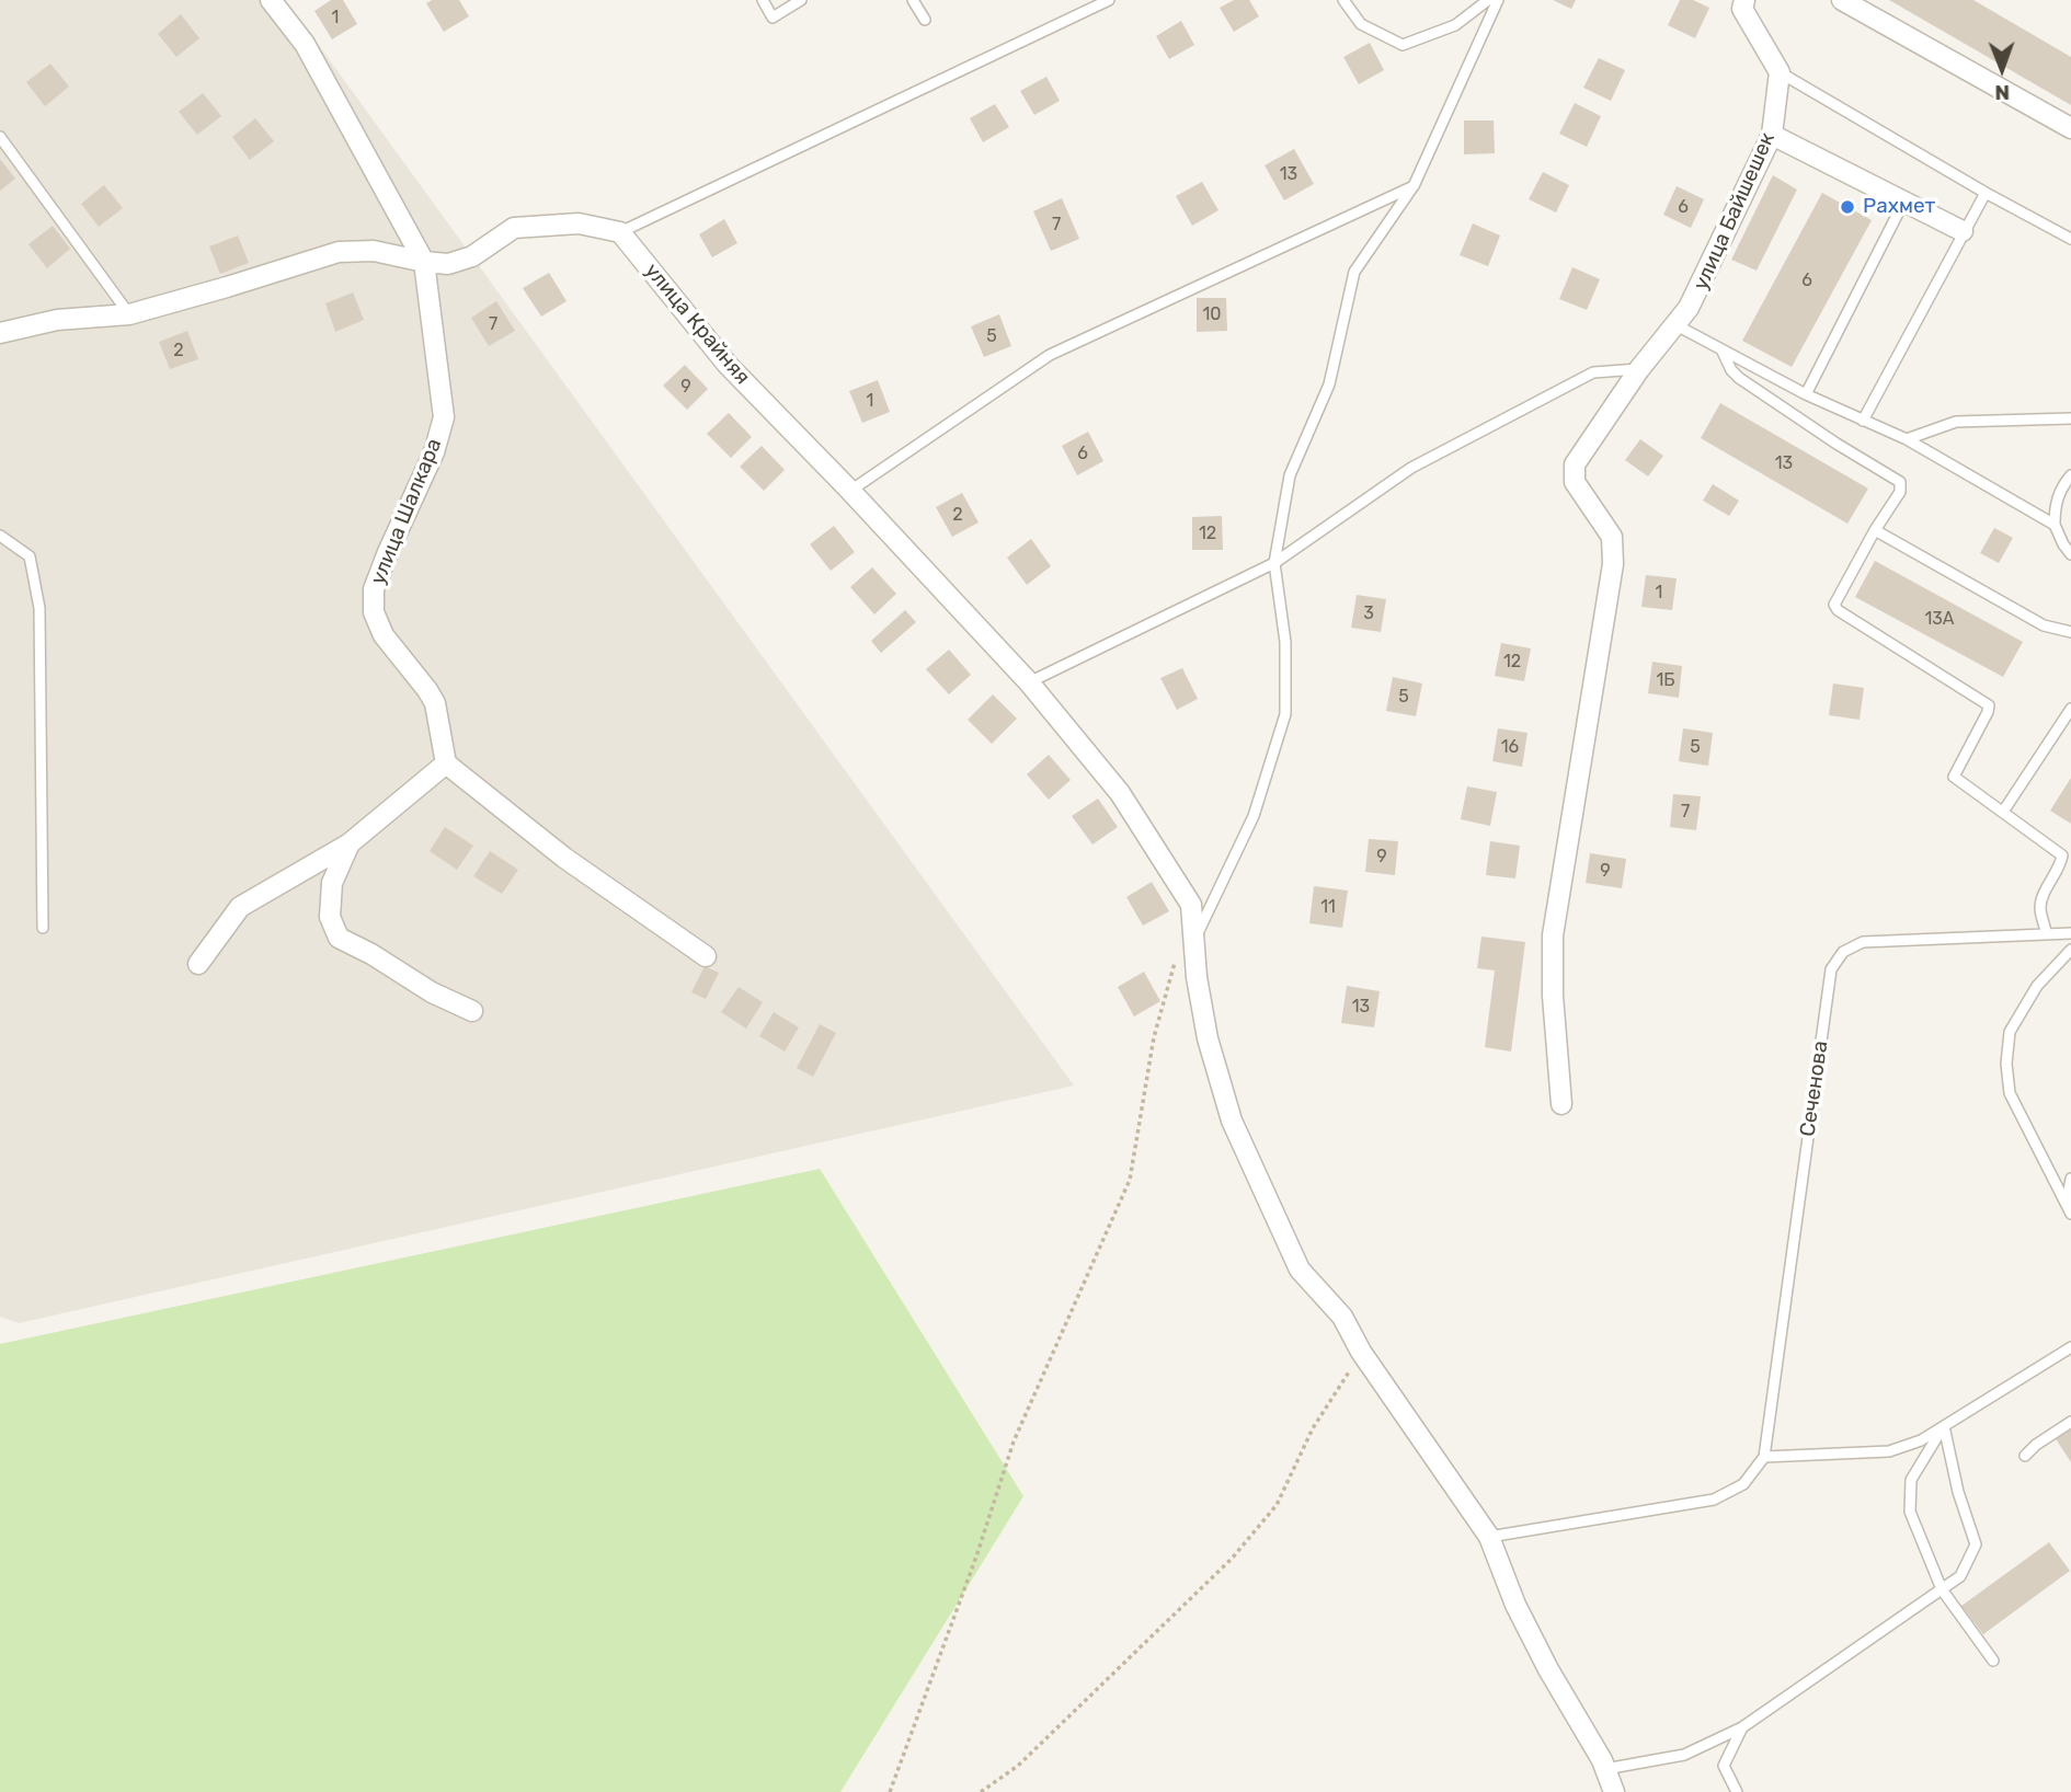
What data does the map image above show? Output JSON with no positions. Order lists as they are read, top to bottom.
{
  "streets": {
    "street": ["улица Байшешек", "улица Крайняя", "улица Шалкара"],
    "lane": ["Сеченова"]
  },
  "places": ["Рахмет"],
  "house_numbers": [
    "1",
    "13",
    "6",
    "7",
    "6",
    "10",
    "7",
    "5",
    "2",
    "9",
    "1",
    "6",
    "13",
    "2",
    "12",
    "1",
    "3",
    "13А",
    "12",
    "1Б",
    "5",
    "16",
    "5",
    "7",
    "9",
    "9",
    "11",
    "13"
  ],
  "north": "bottom"
}
